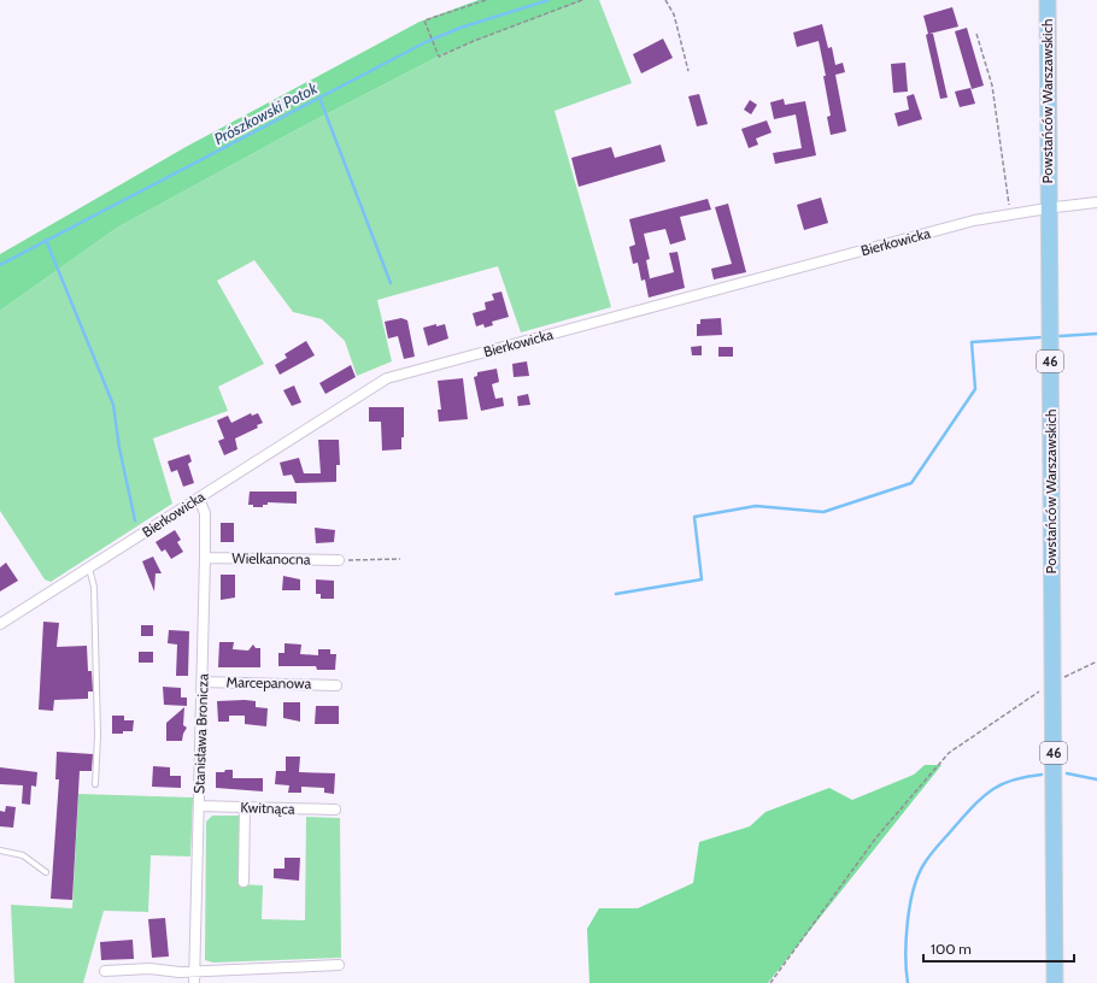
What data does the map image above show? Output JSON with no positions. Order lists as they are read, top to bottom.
{
  "streets": {
    "main road": ["Powstańców Warszawskich", "46"],
    "street": [
      "Bierkowicka",
      "Wielkanocna",
      "Marcepanowa",
      "Stanisława Bronicza",
      "Kwitnąca"
    ]
  },
  "crossings": [
    ["Powstańców Warszawskich", "Bierkowicka"],
    ["Bierkowicka", "Stanisława Bronicza"],
    ["Wielkanocna", "Stanisława Bronicza"],
    ["Marcepanowa", "Stanisława Bronicza"],
    ["Stanisława Bronicza", "Kwitnąca"]
  ],
  "water": ["Prószkowski Potok"],
  "scale_bar": "100 m"
}
